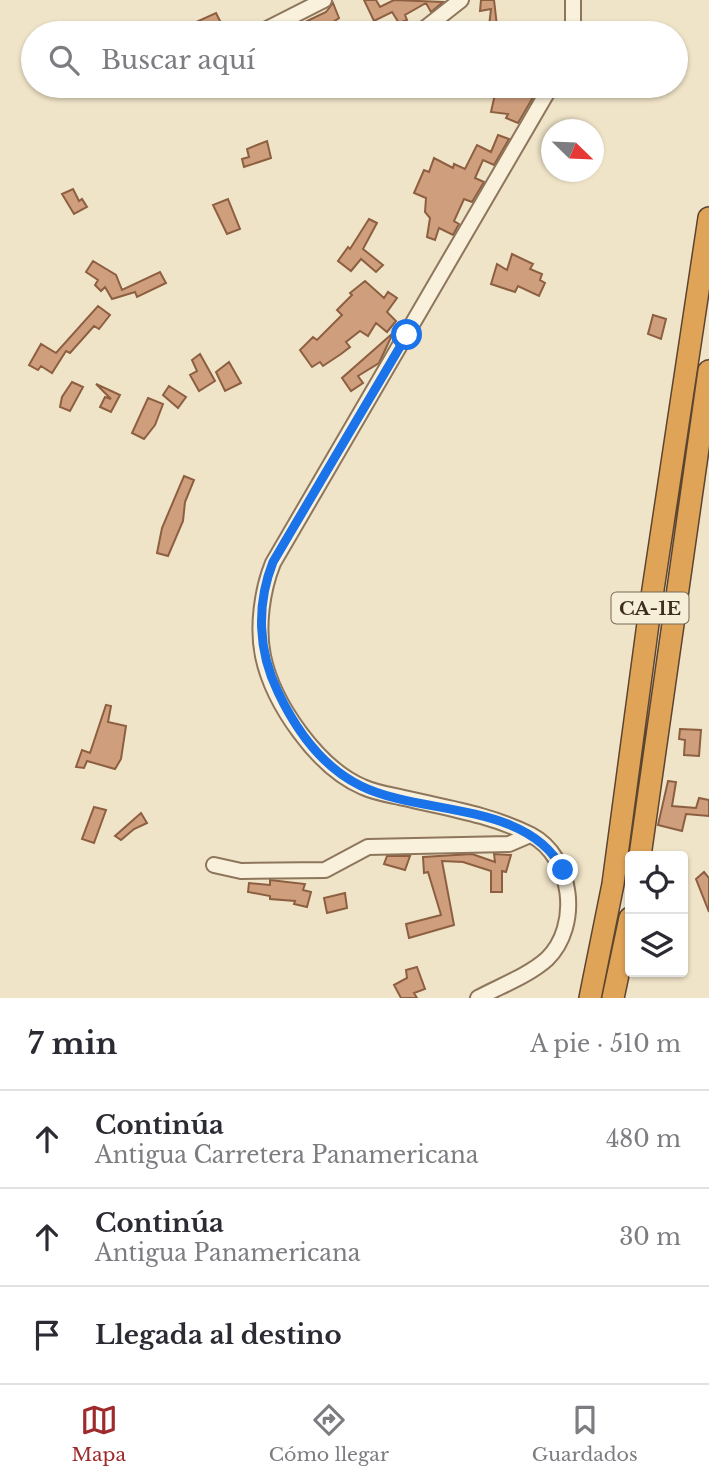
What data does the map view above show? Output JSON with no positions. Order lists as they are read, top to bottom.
{
  "streets": {
    "highway": ["CA-1E"]
  },
  "north": "bottom right",
  "page": {
    "search": "Buscar aquí",
    "heading": ["7 min", "A pie · 510 m"],
    "list": [
      ["Continúa", "Antigua Carretera Panamericana", "480 m"],
      ["Continúa", "Antigua Panamericana", "30 m"],
      "Llegada al destino"
    ],
    "nav": ["Mapa", "Cómo llegar", "Guardados"]
  }
}
